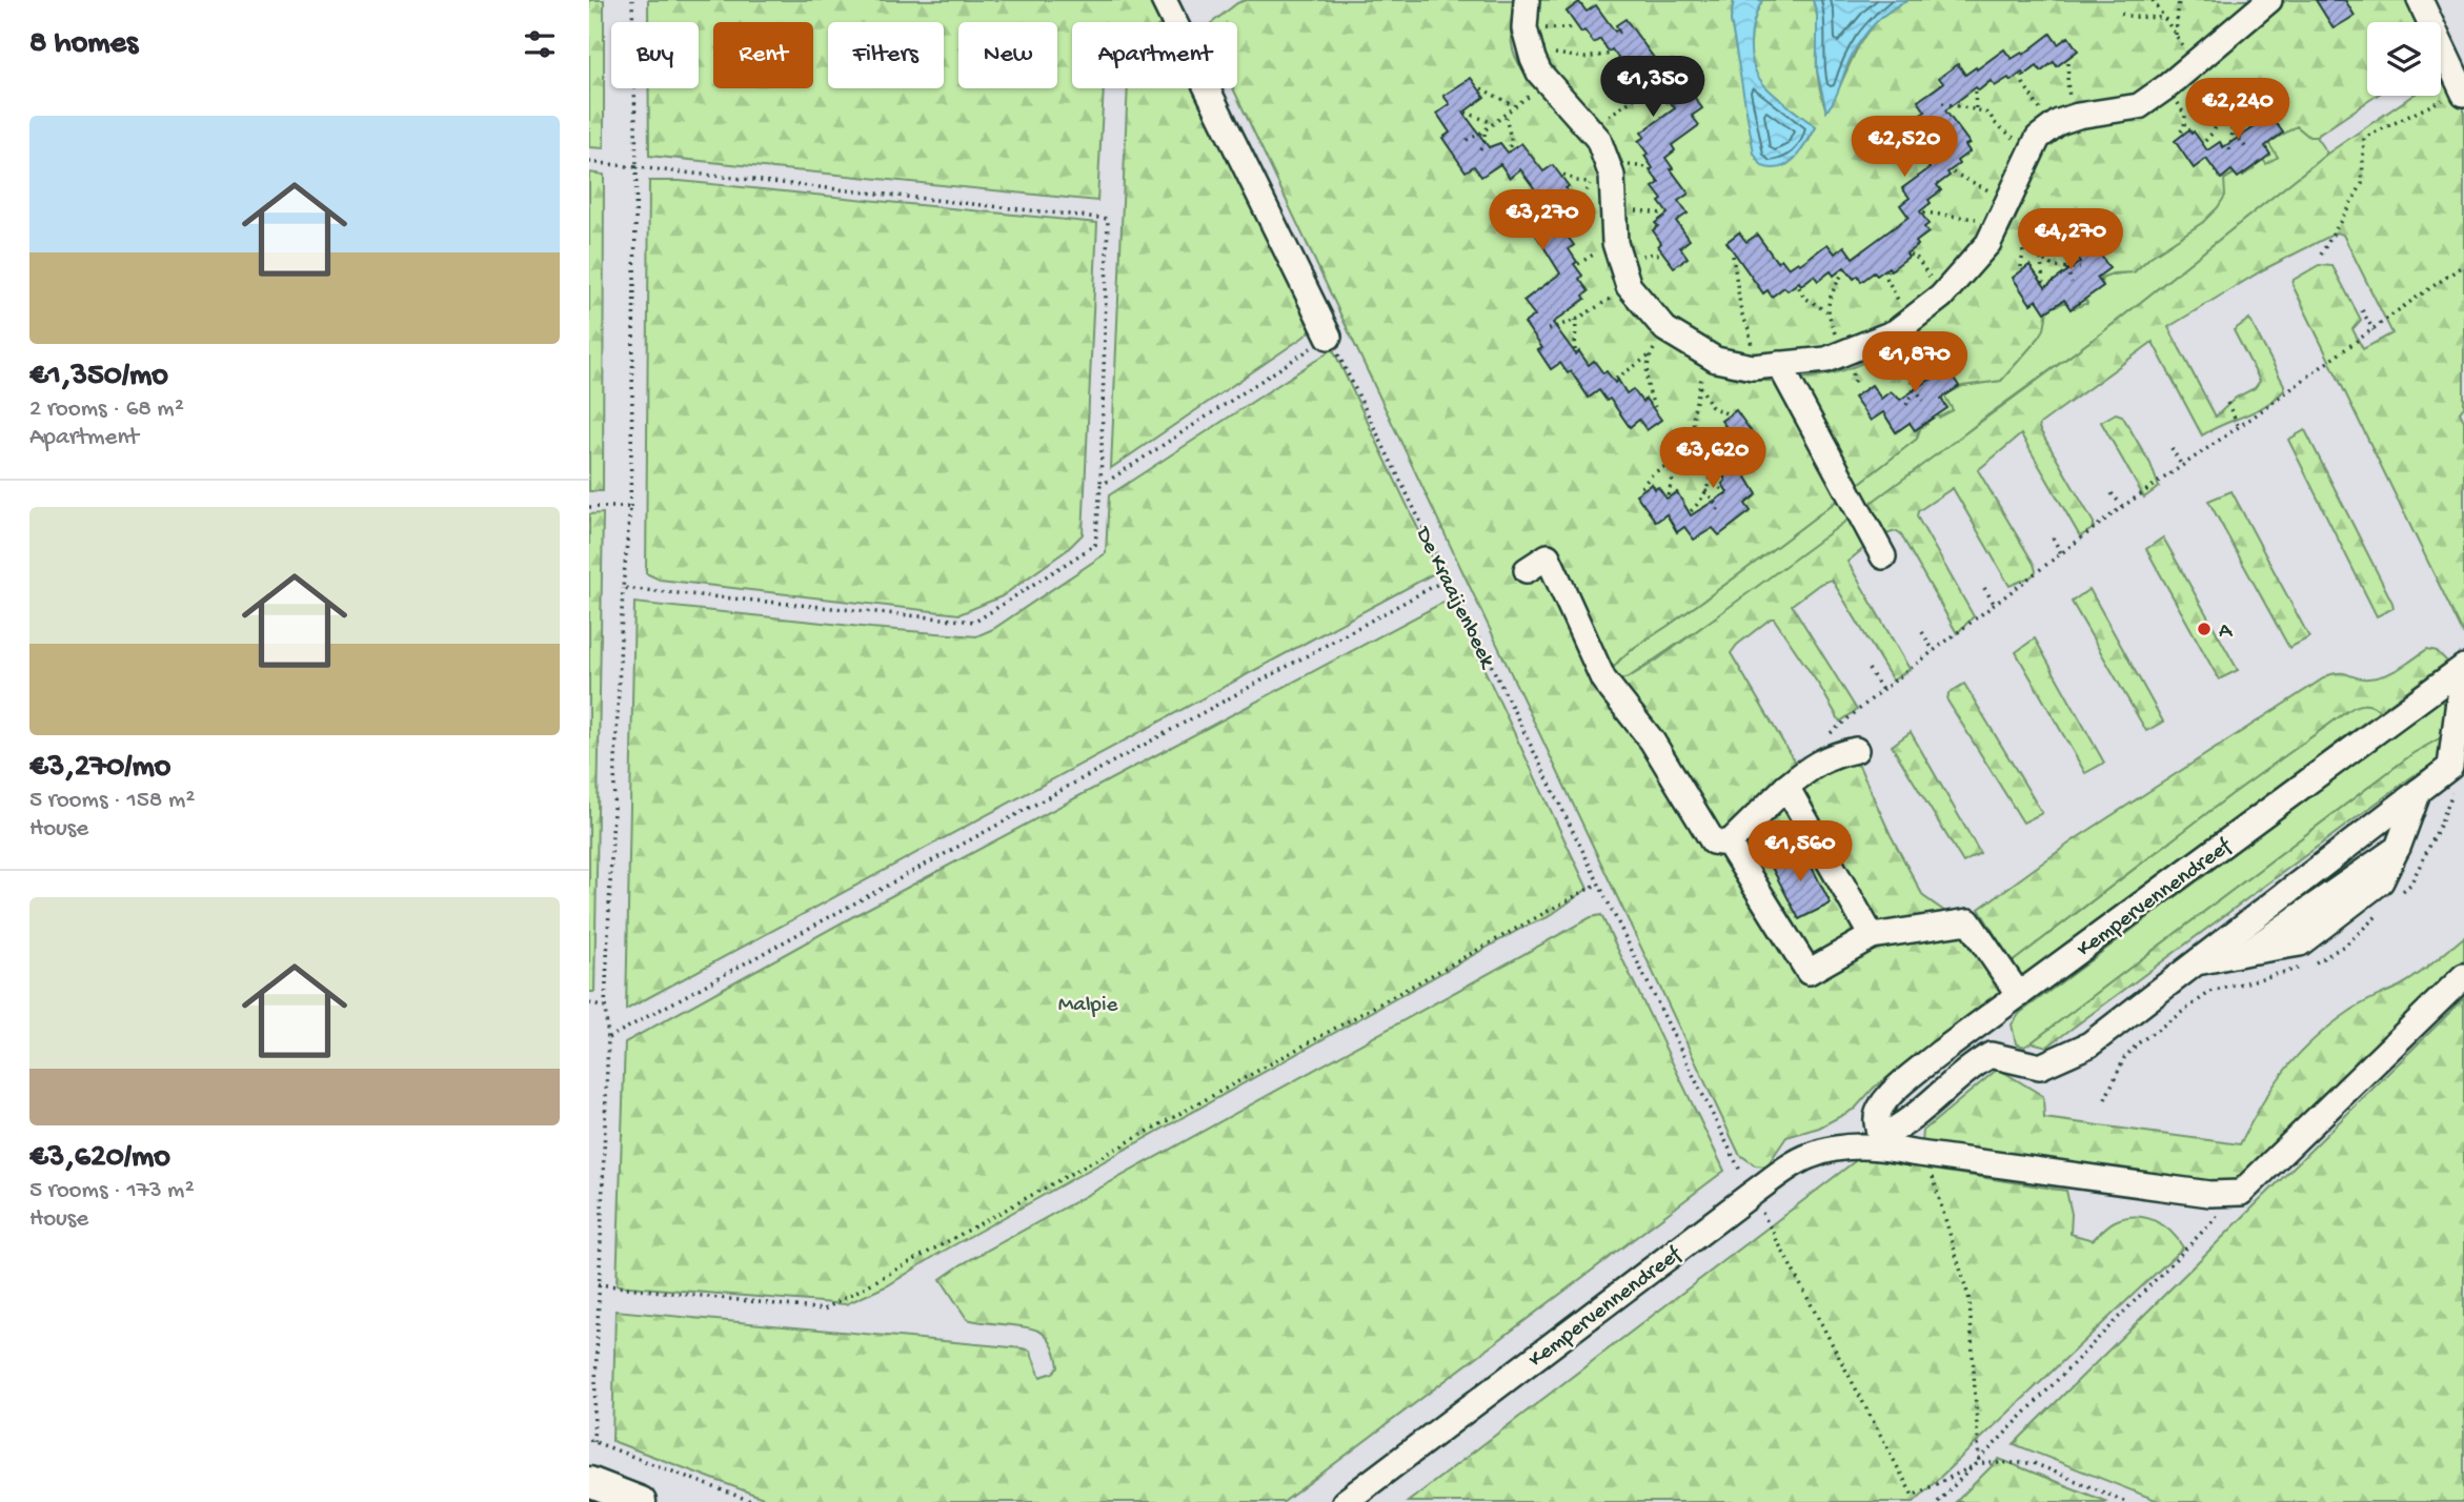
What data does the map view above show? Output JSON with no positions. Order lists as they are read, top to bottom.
{
  "streets": {
    "street": ["Kempervennendreef"],
    "path": ["De Kraaijenbeek"]
  },
  "crossings": [
    ["De Kraaijenbeek", "Kempervennendreef"]
  ],
  "parks": ["Malpie"],
  "places": ["A"],
  "page": {
    "heading": "8 homes",
    "chip": [
      "Buy",
      "Rent",
      "Filters",
      "New",
      "Apartment"
    ],
    "price": [
      "€1,350",
      "€2,240",
      "€2,520",
      "€3,270",
      "€4,270",
      "€1,870",
      "€3,620",
      "€1,560"
    ],
    "list": [
      {
        "name": "€1,350/mo",
        "note": "2 rooms · 68 m² · Apartment"
      },
      {
        "name": "€3,270/mo",
        "note": "5 rooms · 158 m² · House"
      },
      {
        "name": "€3,620/mo",
        "note": "5 rooms · 173 m² · House"
      }
    ]
  }
}
